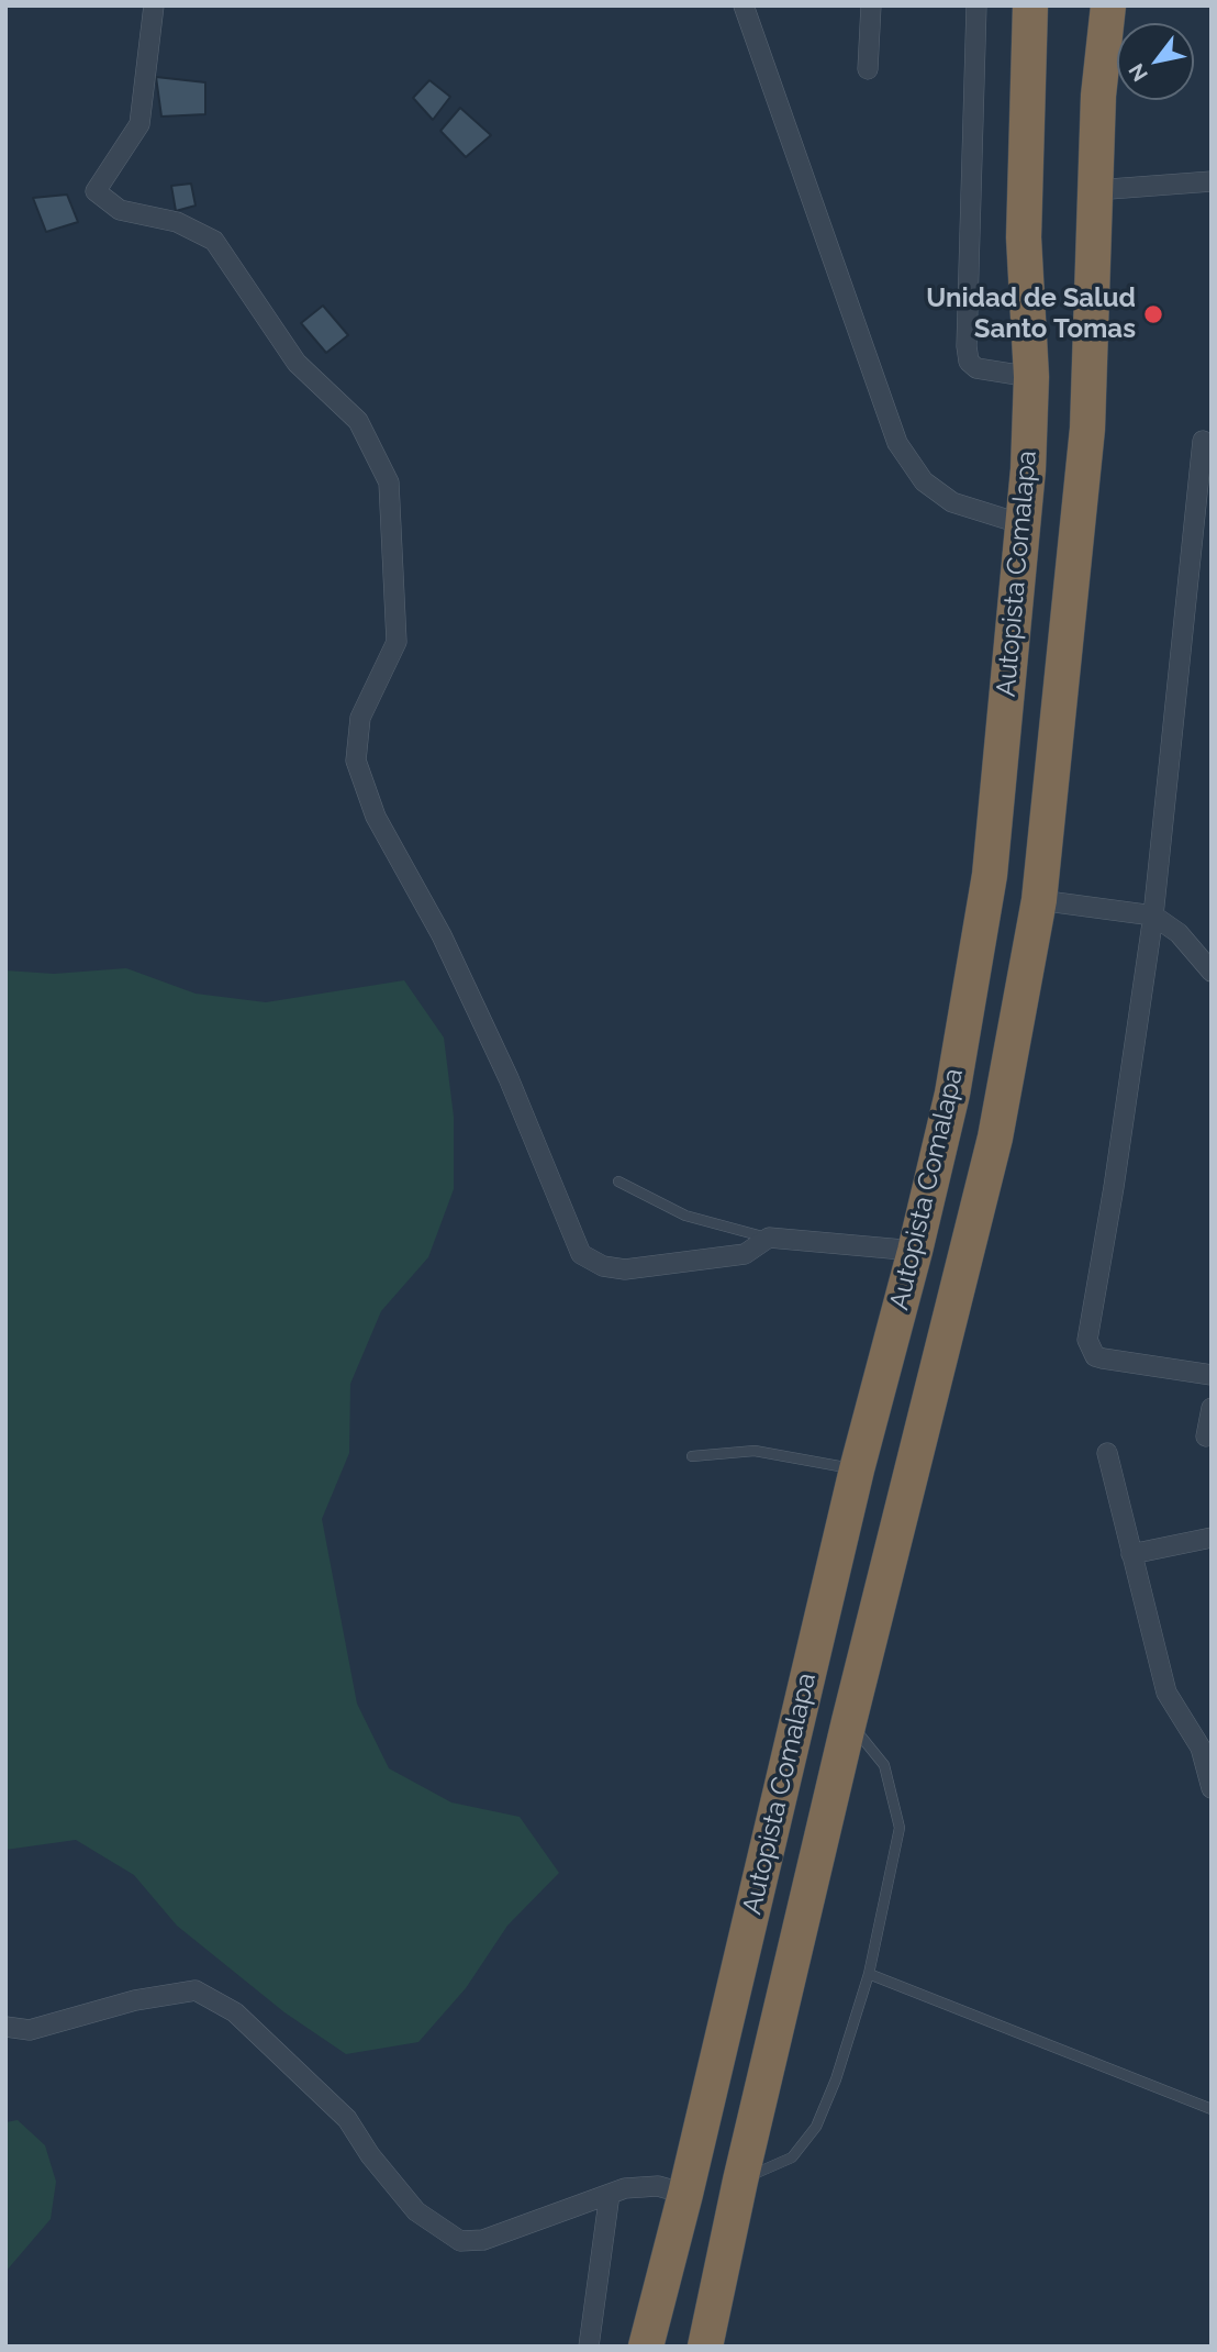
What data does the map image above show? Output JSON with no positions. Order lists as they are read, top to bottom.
{
  "streets": {
    "highway": ["Autopista Comalapa"]
  },
  "places": ["Unidad de Salud Santo Tomas"],
  "north": "bottom left"
}
